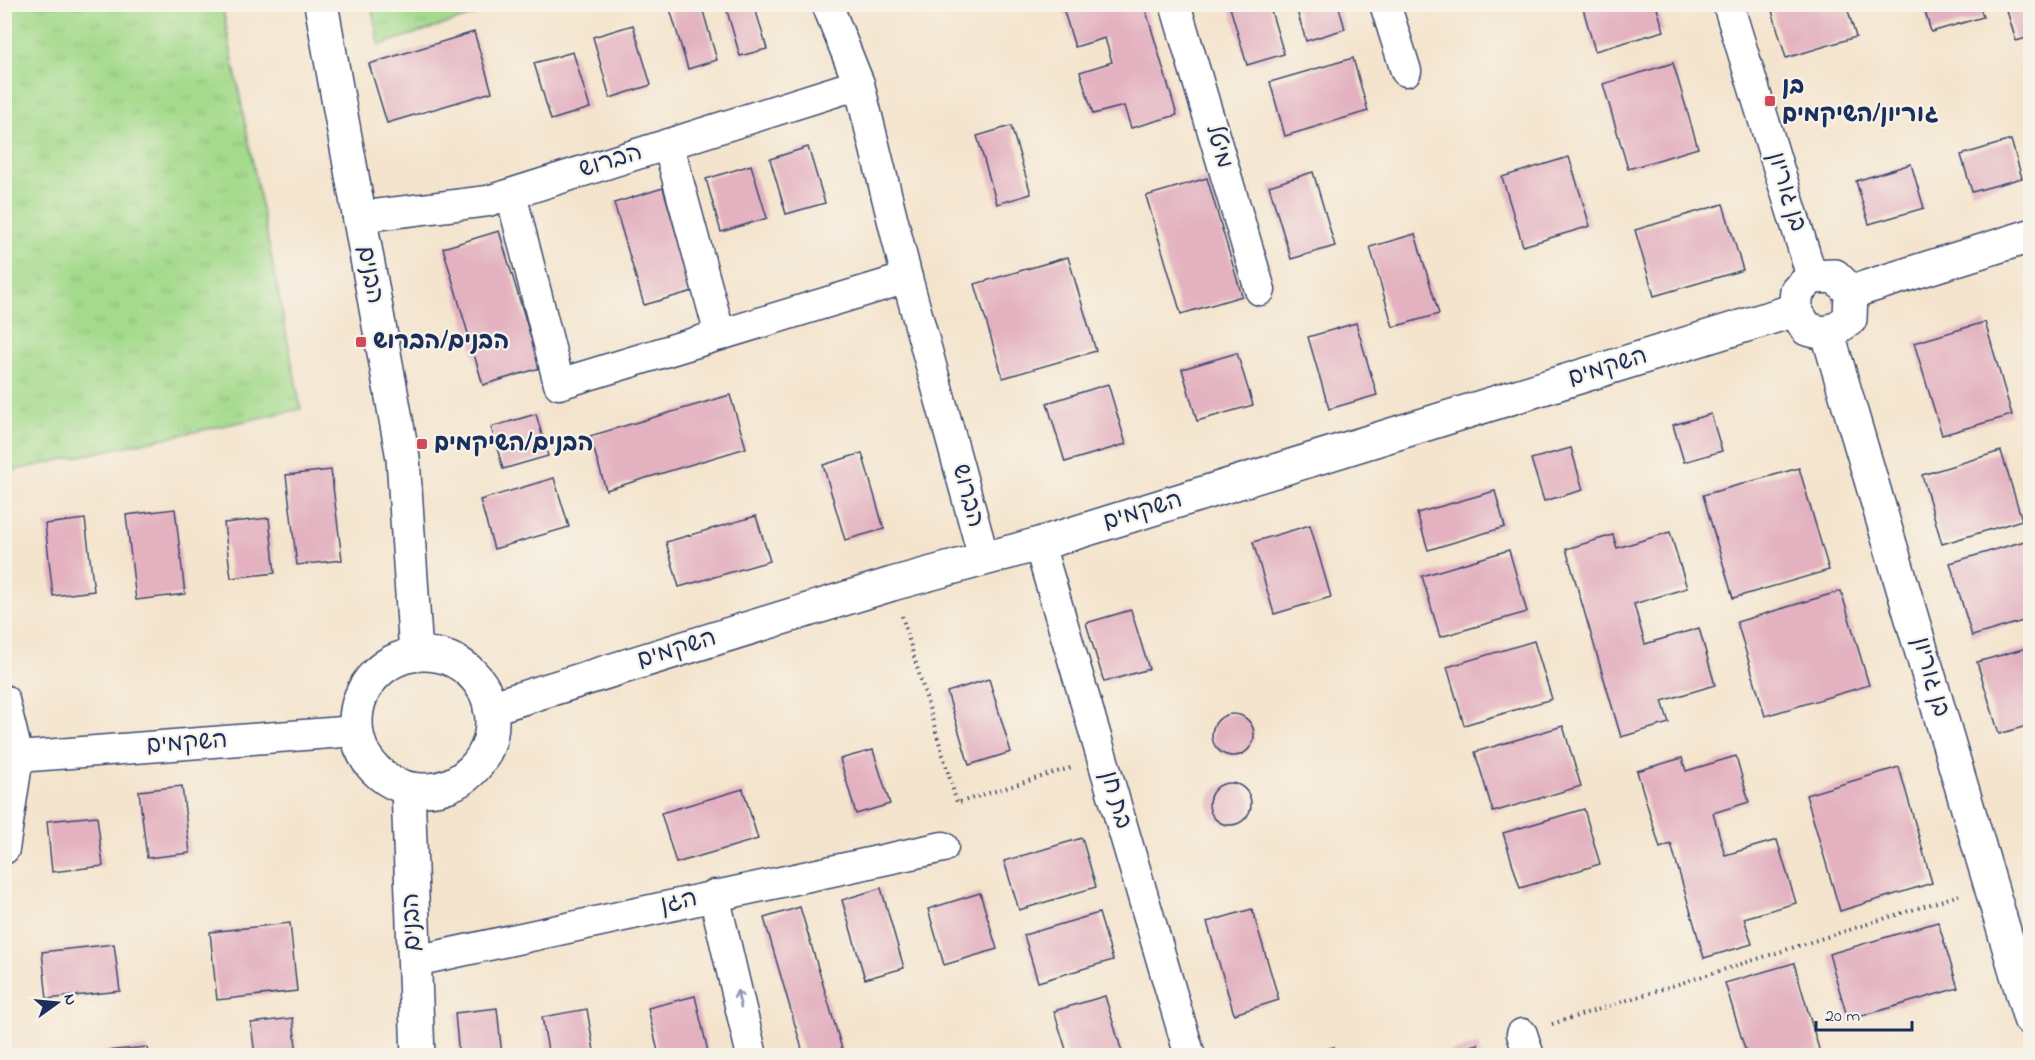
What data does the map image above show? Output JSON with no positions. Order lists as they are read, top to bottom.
{
  "streets": {
    "street": [
      "מיטל",
      "הברוש",
      "בן גוריון",
      "הבנים",
      "השקמים",
      "בת חן",
      "הגן"
    ]
  },
  "crossings": [
    ["הברוש", "הבנים"],
    ["הברוש", "השקמים"],
    ["בן גוריון", "השקמים"],
    ["הבנים", "השקמים"],
    ["הבנים", "הגן"],
    ["השקמים", "בת חן"]
  ],
  "places": {
    "transit": ["בן גוריון/השיקמים", "הבנים/הברוש", "הבנים/השיקמים"]
  },
  "scale_bar": "20 m",
  "north": "right"
}
